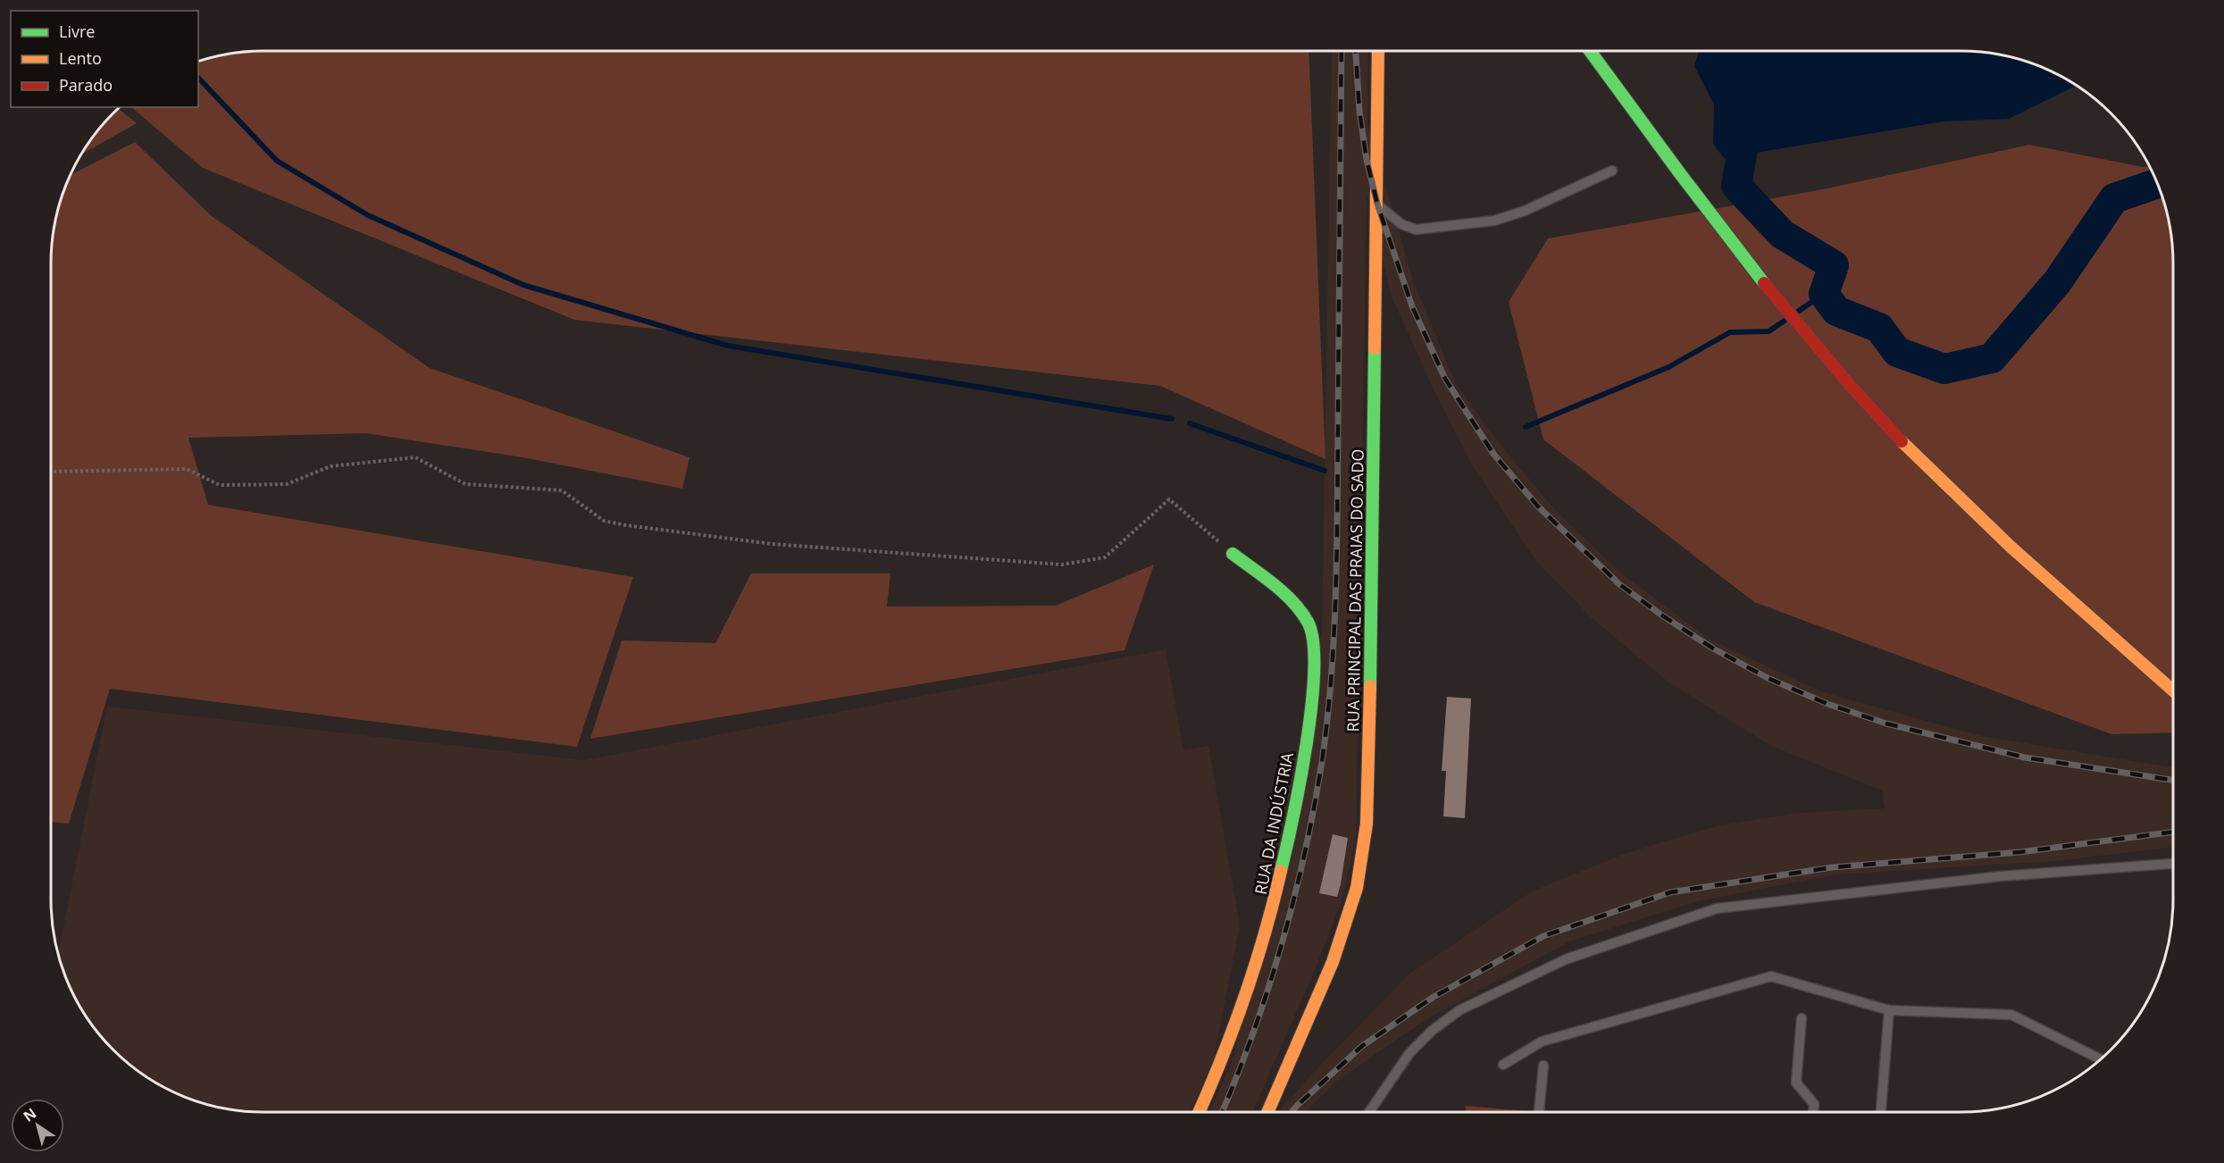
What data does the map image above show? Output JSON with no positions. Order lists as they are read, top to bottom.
{
  "streets": {
    "street": ["RUA PRINCIPAL DAS PRAIAS DO SADO", "RUA DA INDÚSTRIA"]
  },
  "legend": ["Livre", "Lento", "Parado"],
  "north": "top left"
}
